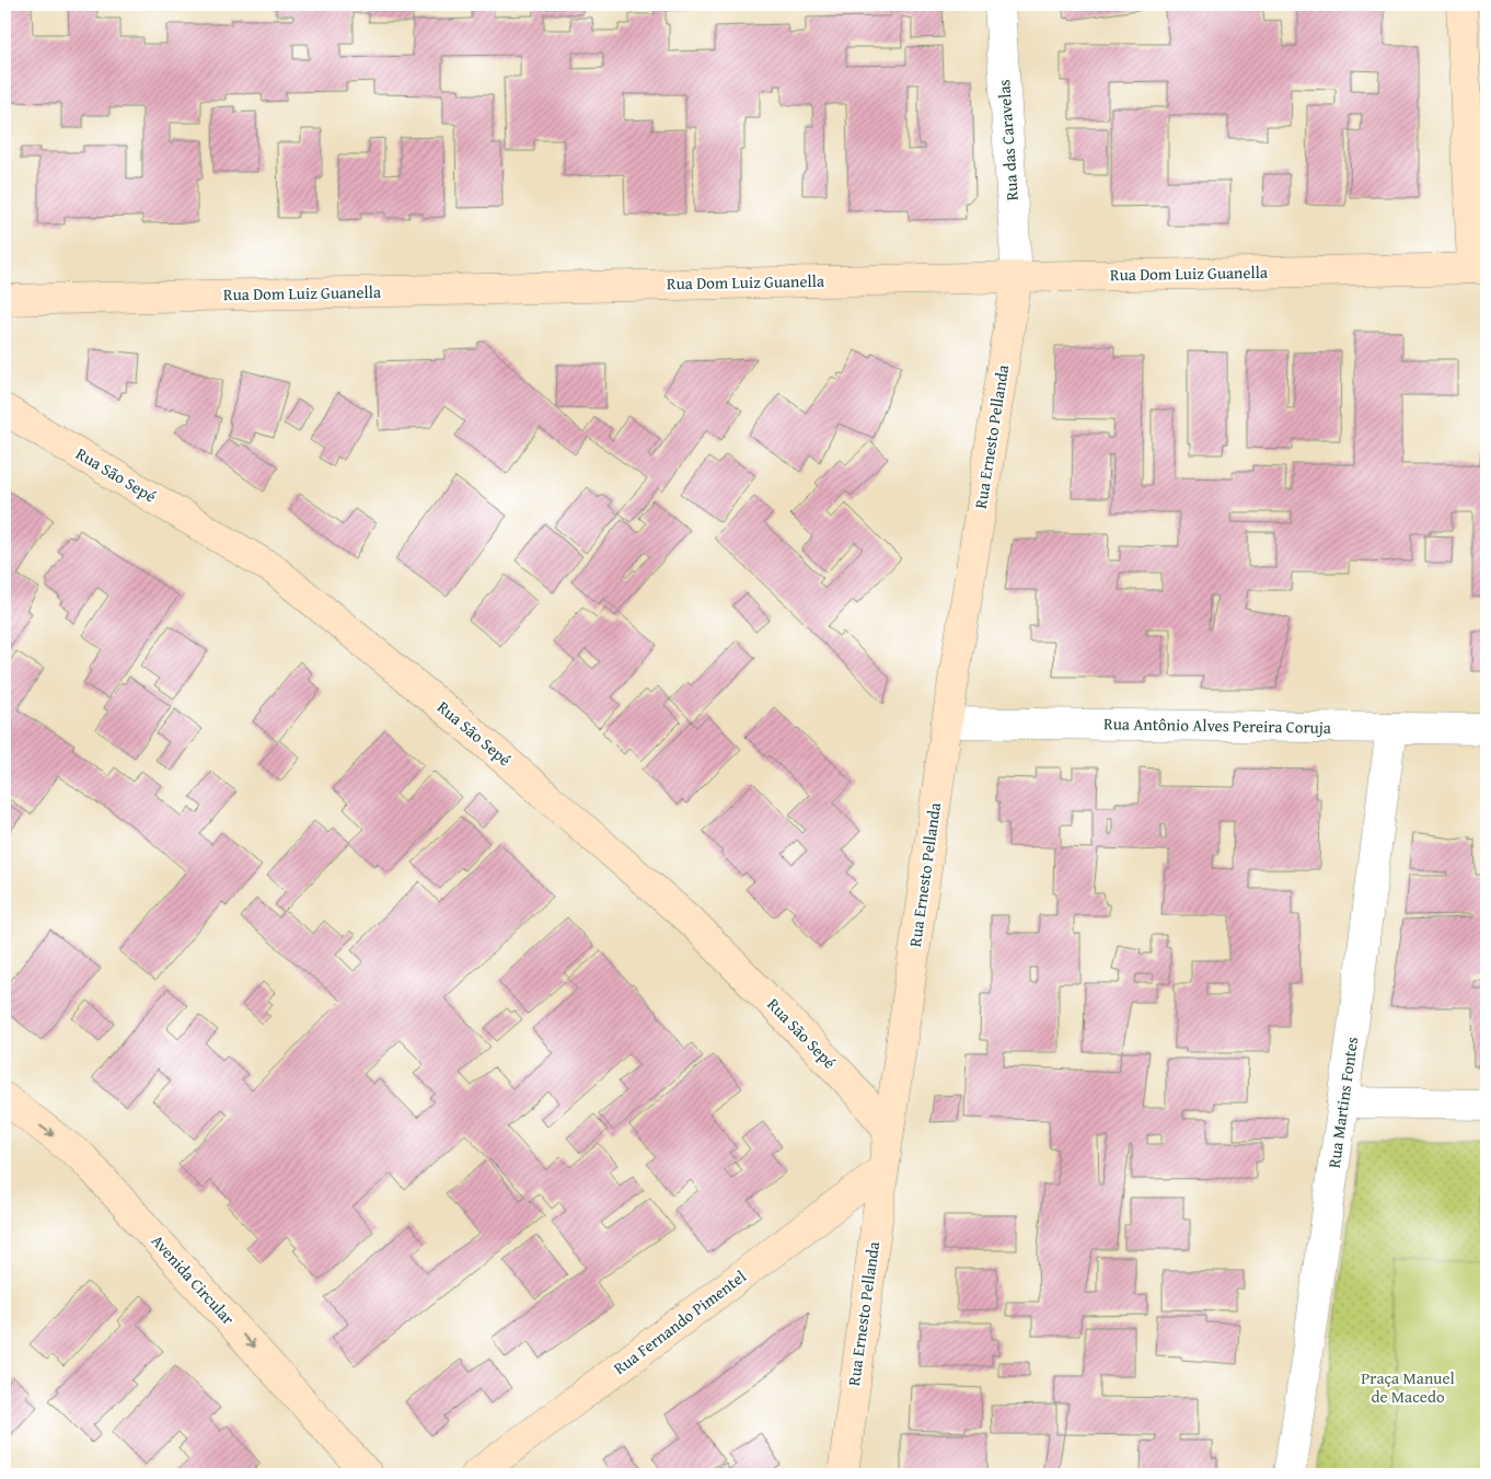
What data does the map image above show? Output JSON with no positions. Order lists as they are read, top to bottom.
{
  "streets": {
    "street": [
      "Rua das Caravelas",
      "Rua Dom Luiz Guanella",
      "Rua Ernesto Pellanda",
      "Rua São Sepé",
      "Rua Antônio Alves Pereira Coruja",
      "Rua Martins Fontes",
      "Avenida Circular",
      "Rua Fernando Pimentel"
    ]
  },
  "crossings": [
    ["Rua das Caravelas", "Rua Dom Luiz Guanella"],
    ["Rua das Caravelas", "Rua Ernesto Pellanda"],
    ["Rua Dom Luiz Guanella", "Rua Ernesto Pellanda"],
    ["Rua Ernesto Pellanda", "Rua São Sepé"],
    ["Rua Ernesto Pellanda", "Rua Antônio Alves Pereira Coruja"],
    ["Rua Ernesto Pellanda", "Rua Fernando Pimentel"],
    ["Rua Antônio Alves Pereira Coruja", "Rua Martins Fontes"]
  ],
  "one_way": ["Avenida Circular"],
  "parks": ["Praça Manuel de Macedo"]
}
